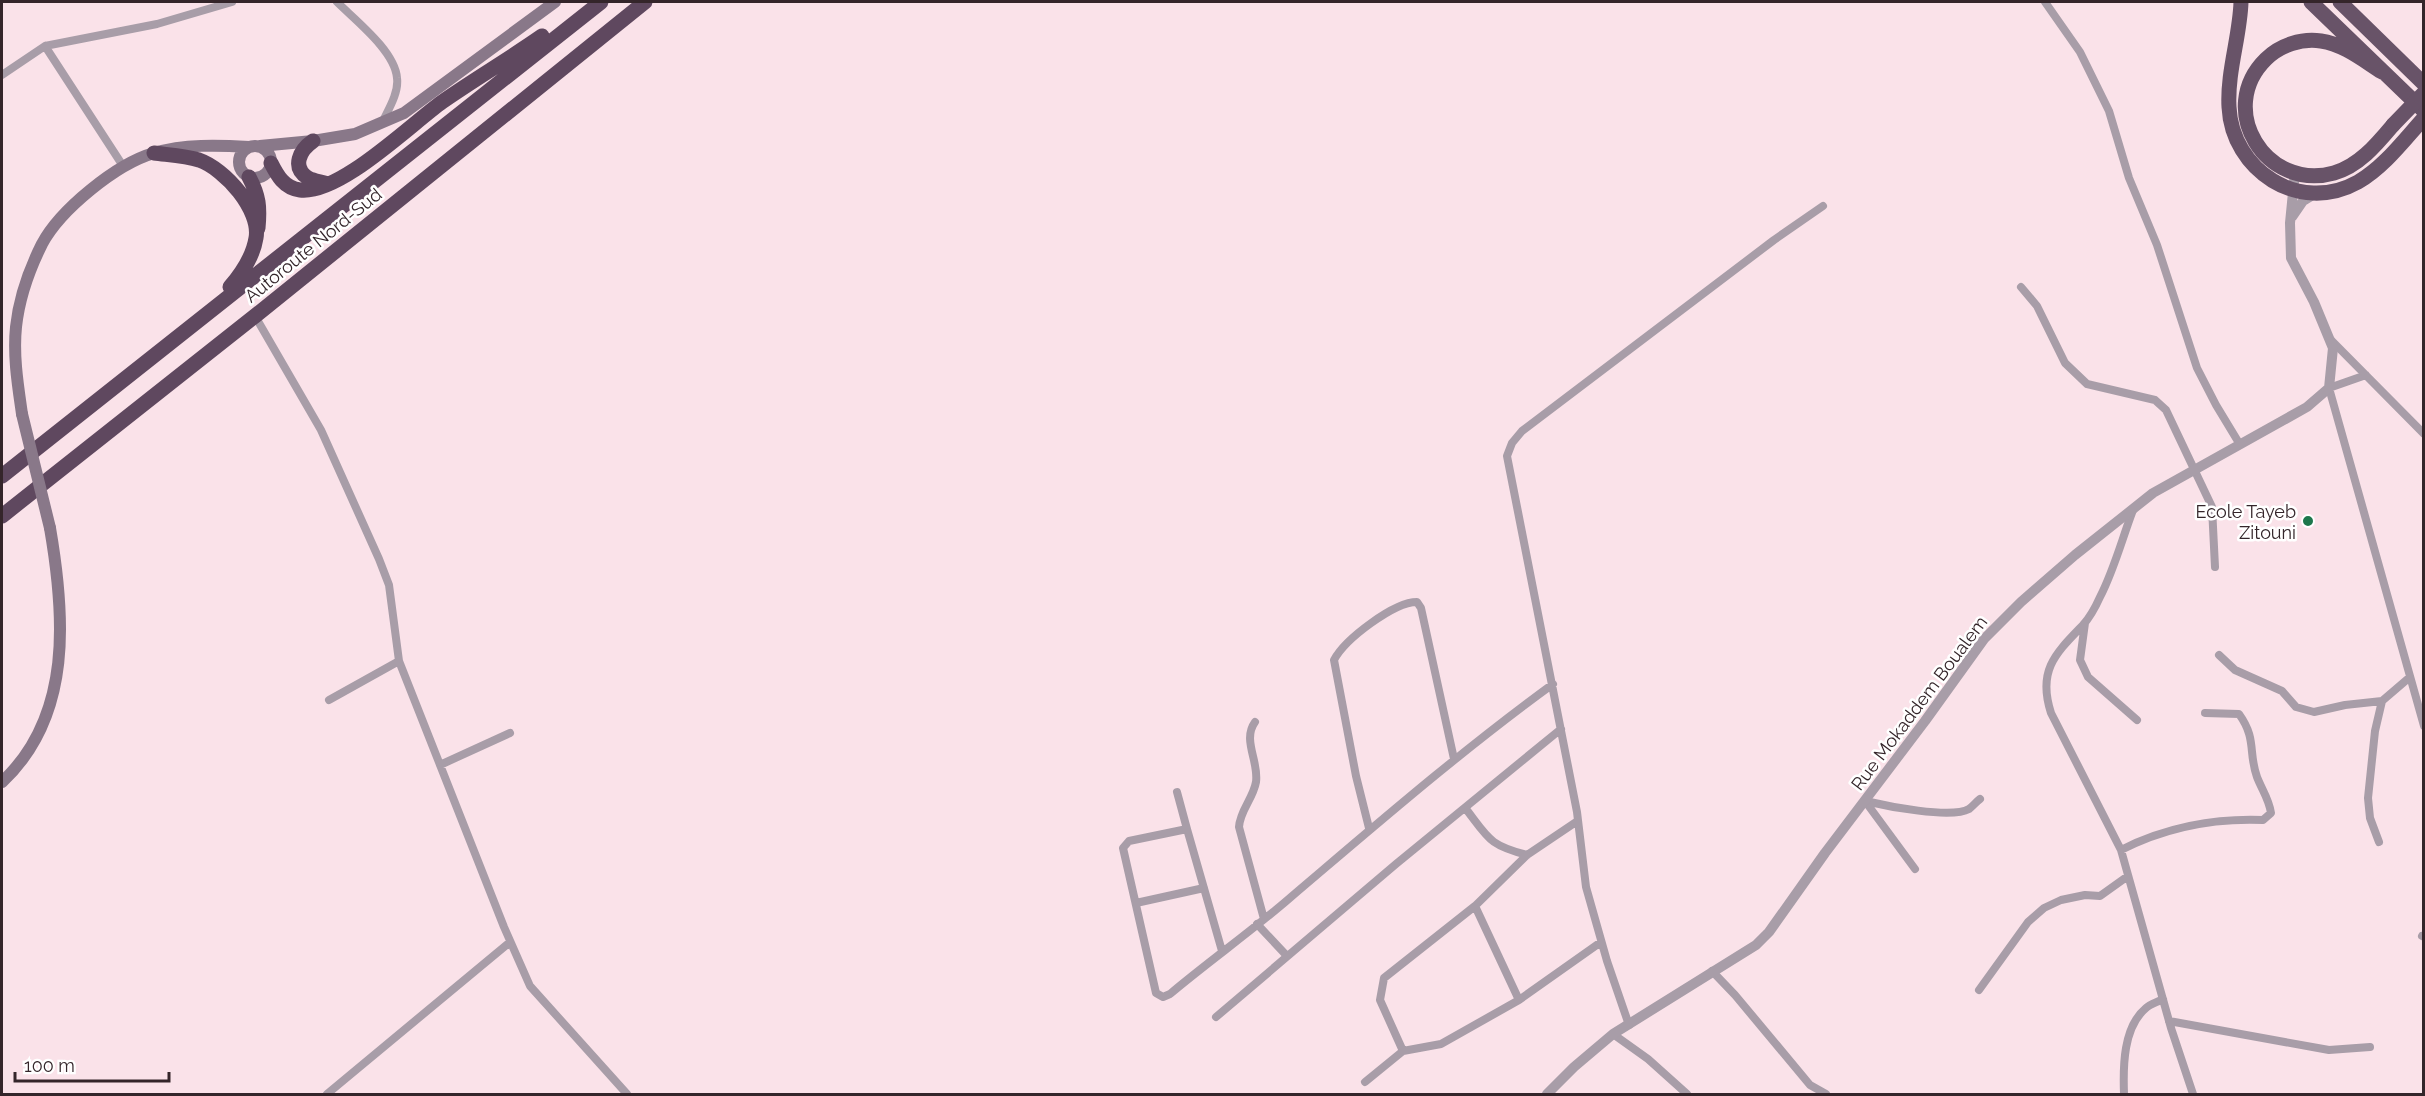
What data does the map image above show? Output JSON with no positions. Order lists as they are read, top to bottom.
{
  "streets": {
    "highway": ["Autoroute Nord-Sud"],
    "street": ["Rue Mokaddem Boualem"]
  },
  "places": ["Ecole Tayeb Zitouni"],
  "scale_bar": "100 m"
}
